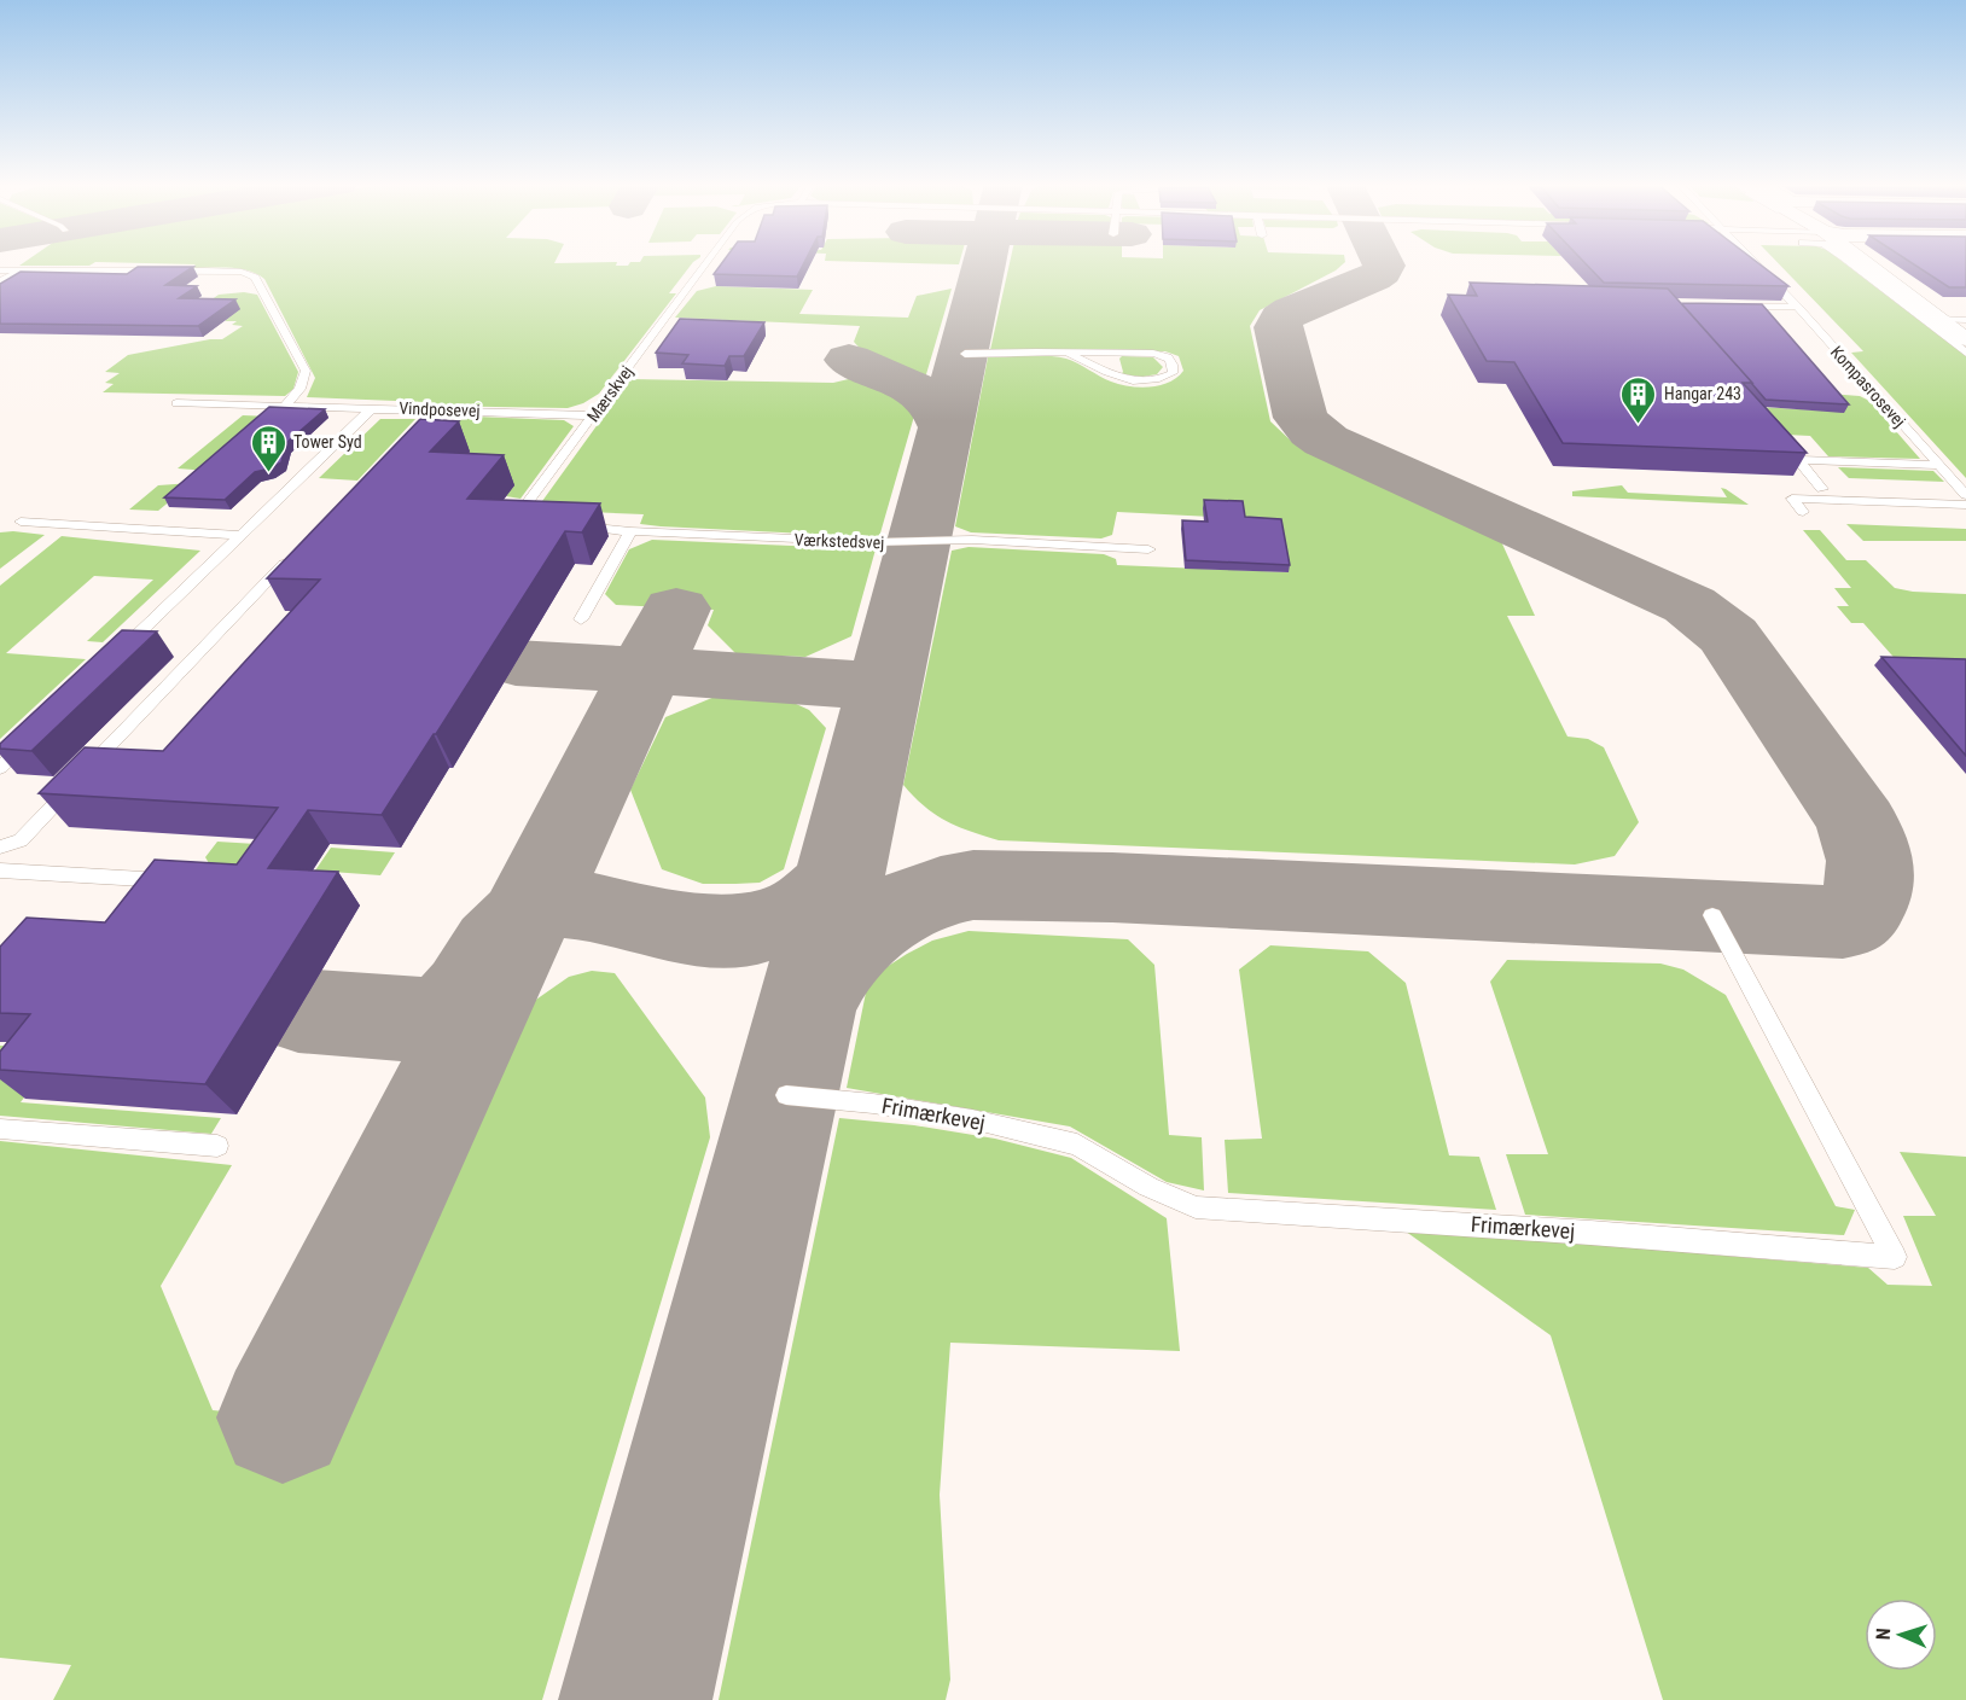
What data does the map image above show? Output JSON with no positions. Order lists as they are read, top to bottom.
{
  "streets": {
    "lane": [
      "Kompasrosevej",
      "Mærskvej",
      "Vindposevej",
      "Værkstedsvej",
      "Frimærkevej"
    ]
  },
  "crossings": [
    ["Mærskvej", "Vindposevej"]
  ],
  "places": {
    "building": ["Hangar 243", "Tower Syd"]
  },
  "north": "left"
}
